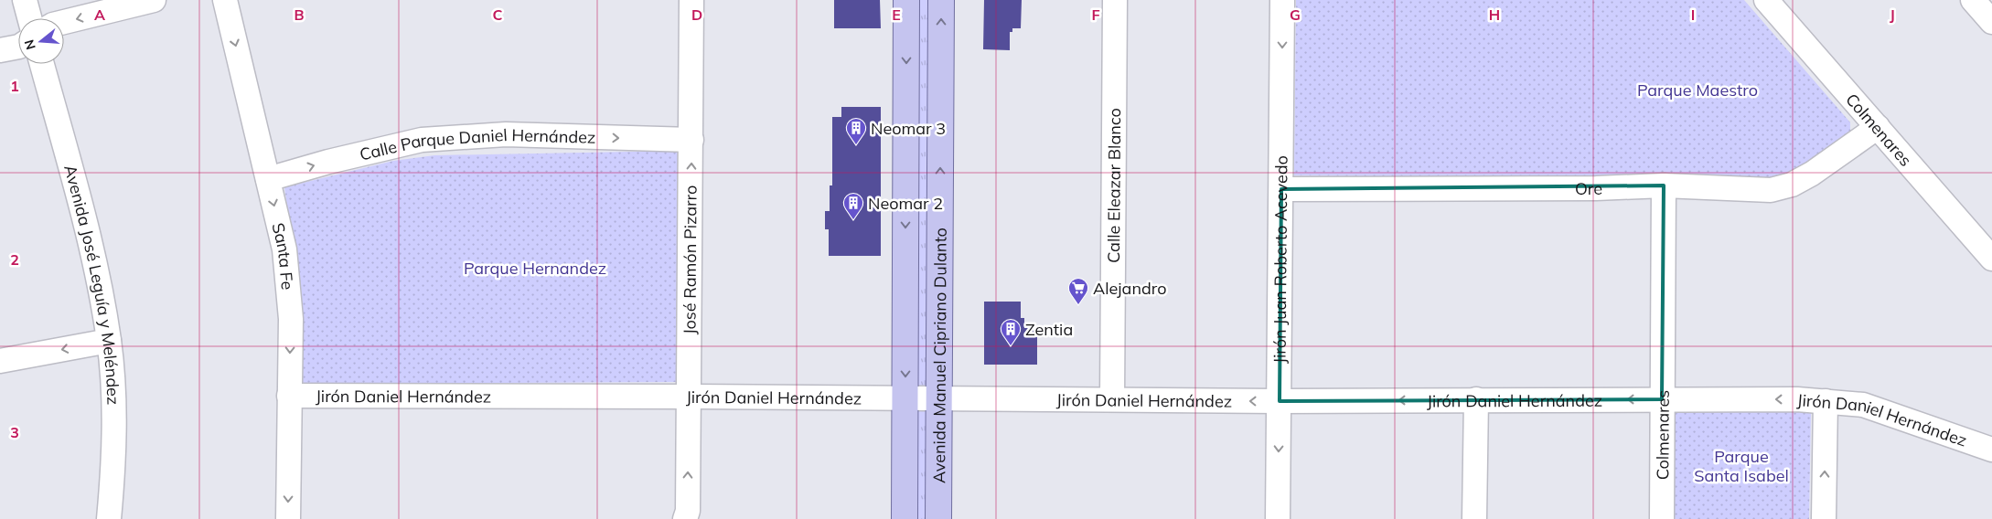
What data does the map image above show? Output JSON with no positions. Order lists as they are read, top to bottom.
{
  "streets": {
    "main road": ["Avenida Manuel Cipriano Dulanto"],
    "street": [
      "Colmenares",
      "Calle Parque Daniel Hernández",
      "Calle Eleazar Blanco",
      "Ore",
      "Santa Fe",
      "José Ramón Pizarro",
      "Jirón Juan Roberto Acevedo",
      "Avenida José Leguía y Meléndez",
      "Jirón Daniel Hernández"
    ]
  },
  "crossings": [
    ["Colmenares", "Ore"],
    ["Colmenares", "Jirón Daniel Hernández"],
    ["Calle Parque Daniel Hernández", "Santa Fe"],
    ["Calle Parque Daniel Hernández", "José Ramón Pizarro"],
    ["Calle Eleazar Blanco", "Jirón Daniel Hernández"],
    ["Ore", "Jirón Juan Roberto Acevedo"],
    ["Santa Fe", "Jirón Daniel Hernández"],
    ["José Ramón Pizarro", "Jirón Daniel Hernández"],
    ["Jirón Juan Roberto Acevedo", "Jirón Daniel Hernández"],
    ["Avenida Manuel Cipriano Dulanto", "Jirón Daniel Hernández"]
  ],
  "one_way": [
    "Calle Parque Daniel Hernández",
    "Santa Fe",
    "José Ramón Pizarro",
    "Jirón Daniel Hernández"
  ],
  "parks": ["Parque Maestro", "Parque Hernandez", "Parque Santa Isabel"],
  "places": {
    "building": ["Neomar 3", "Neomar 2", "Zentia"],
    "supermarket": ["Alejandro"]
  },
  "north": "left",
  "grid": {
    "columns": [
      "A",
      "B",
      "C",
      "D",
      "E",
      "F",
      "G",
      "H",
      "I",
      "J"
    ],
    "rows": ["1", "2", "3"]
  }
}
